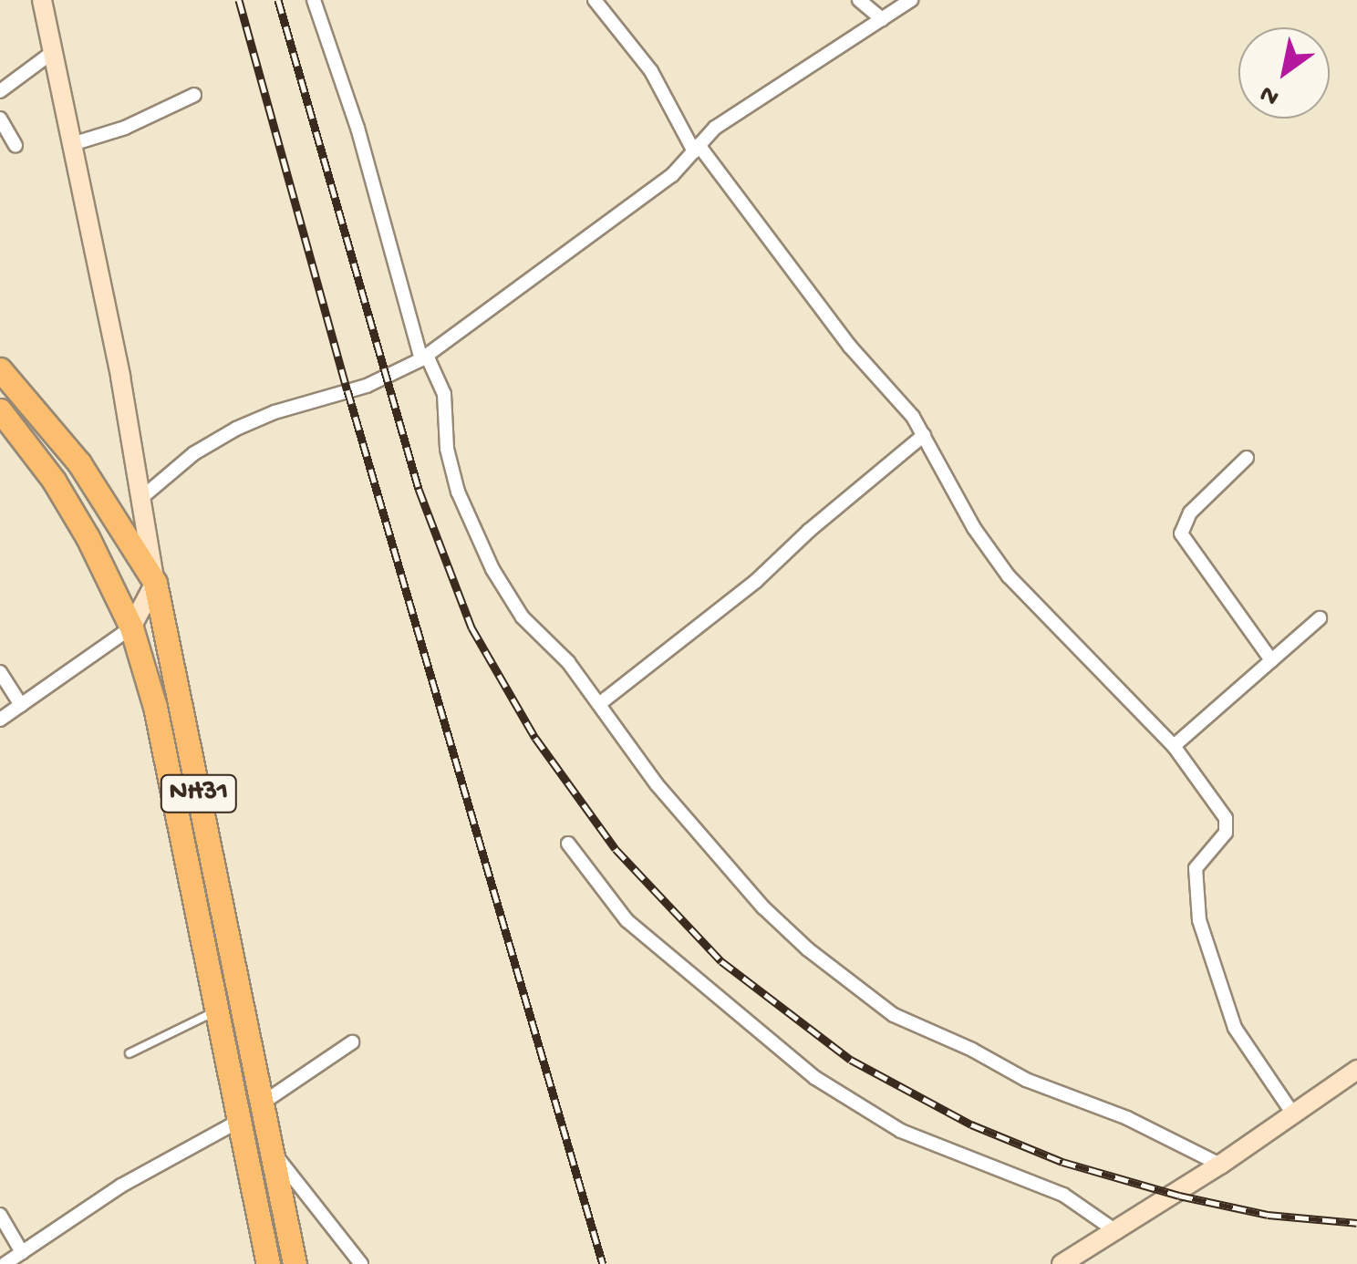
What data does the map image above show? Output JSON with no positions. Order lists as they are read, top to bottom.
{
  "streets": {
    "highway": ["NH31"]
  },
  "north": "bottom left"
}
